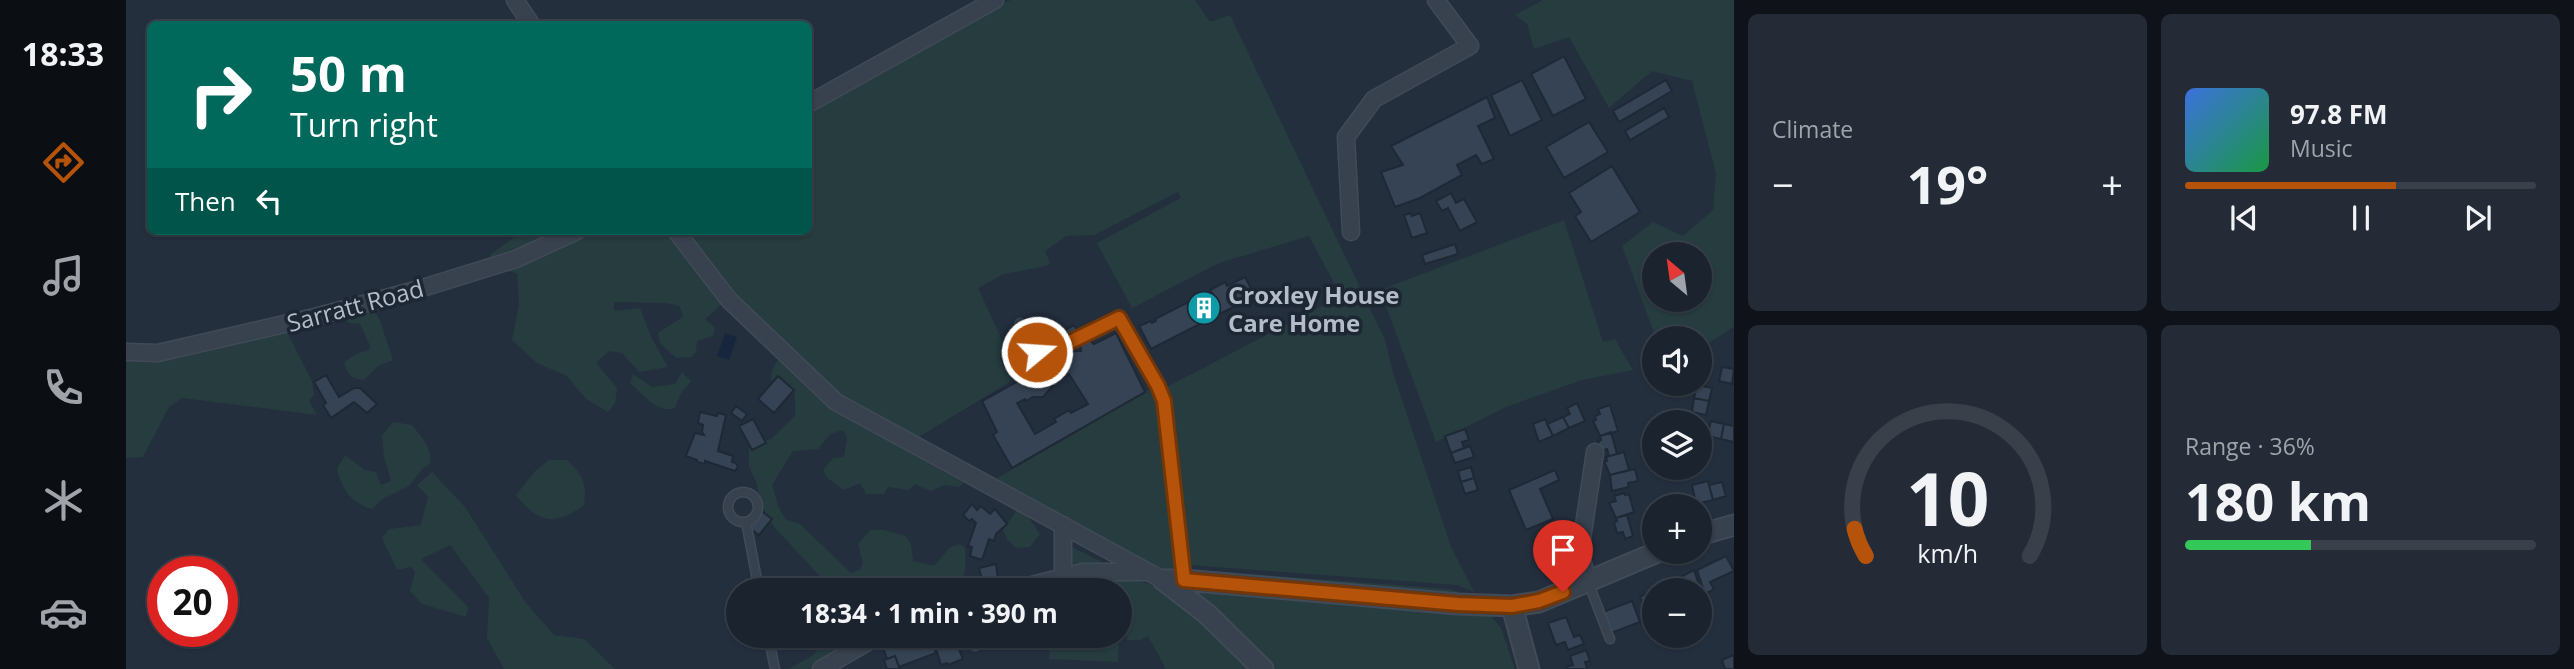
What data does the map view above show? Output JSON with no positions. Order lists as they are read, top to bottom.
{
  "streets": {
    "street": ["Sarratt Road"]
  },
  "places": {
    "building": ["Croxley House Care Home"]
  },
  "north": "top left",
  "page": {
    "tabs": "18:33",
    "tile": [
      "Climate",
      ["Range · 36%", "180 km"]
    ],
    "turn": ["50 m", "Turn right"],
    "song": ["97.8 FM", "Music"],
    "heat": ["−", "19°", "+"],
    "then": "Then",
    "map_buttons": ["+", "−"],
    "limit": "20",
    "trip": "18:34 · 1 min · 390 m",
    "gauge": ["10", "km/h"]
  }
}
